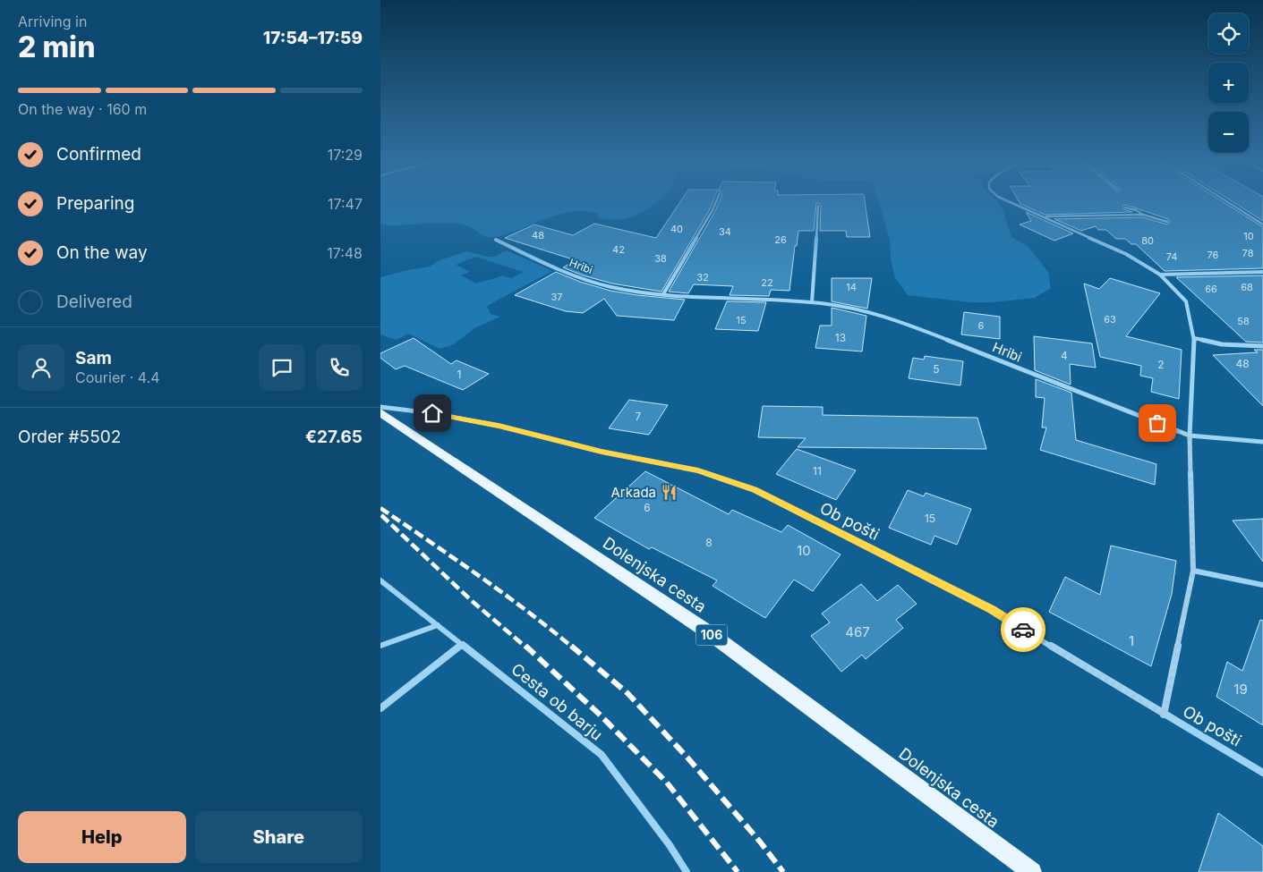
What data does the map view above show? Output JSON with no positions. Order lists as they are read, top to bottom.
{
  "streets": {
    "main road": ["Dolenjska cesta", "106"],
    "street": ["Hribi", "Ob pošti", "Cesta ob barju"]
  },
  "places": {
    "restaurant": ["Arkada"]
  },
  "house_numbers": [
    "40",
    "34",
    "48",
    "10",
    "26",
    "80",
    "42",
    "78",
    "76",
    "74",
    "38",
    "32",
    "22",
    "14",
    "68",
    "66",
    "37",
    "63",
    "15",
    "58",
    "6",
    "13",
    "4",
    "48",
    "2",
    "5",
    "1",
    "7",
    "11",
    "6",
    "15",
    "8",
    "10",
    "467",
    "1",
    "19"
  ],
  "page": {
    "heading": ["2 min", "Arriving in", "17:54–17:59"],
    "panel": [
      "Sam",
      "Courier · 4.4",
      "Order #5502",
      "€27.65"
    ],
    "map_buttons": ["+", "−"],
    "bar": "On the way · 160 m",
    "list": [
      ["Confirmed", "17:29"],
      ["Preparing", "17:47"],
      ["On the way", "17:48"],
      "Delivered"
    ],
    "buttons": ["Help", "Share"]
  }
}
